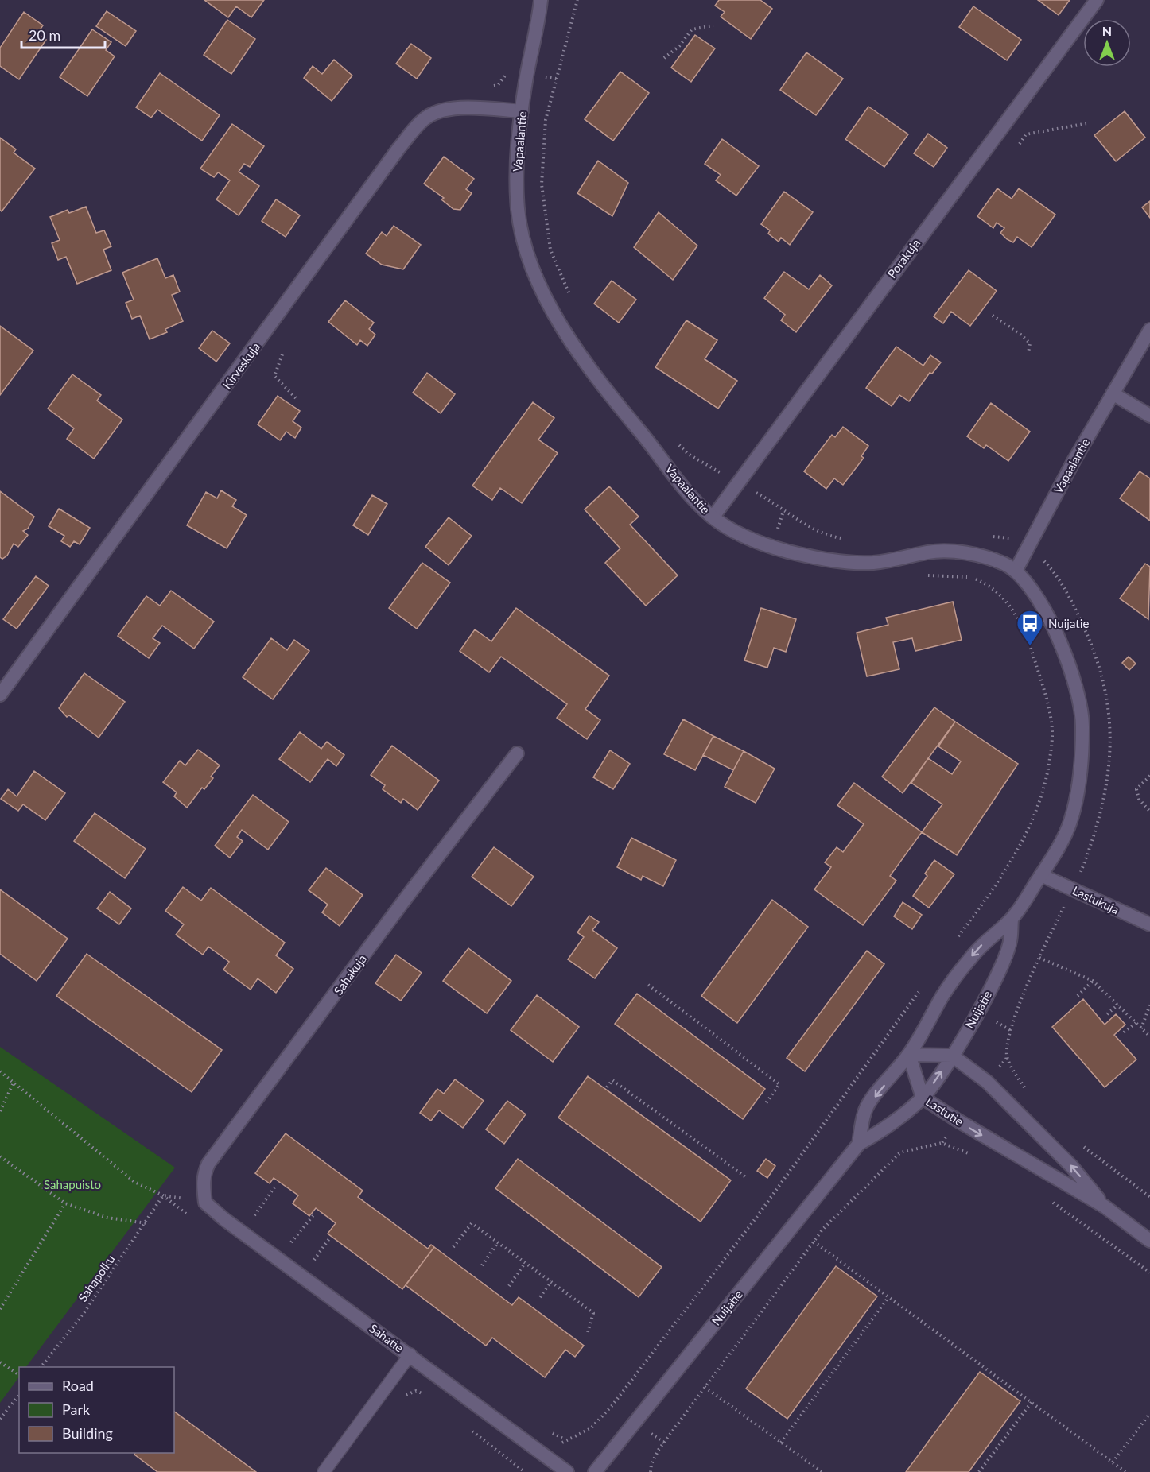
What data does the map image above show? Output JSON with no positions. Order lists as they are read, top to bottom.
{
  "streets": {
    "street": [
      "Vapaalantie",
      "Porakuja",
      "Kirveskuja",
      "Lastukuja",
      "Sahakuja",
      "Nuijatie",
      "Lastutie",
      "Sahatie"
    ],
    "path": ["Sahapolku"]
  },
  "crossings": [
    ["Vapaalantie", "Porakuja"],
    ["Vapaalantie", "Kirveskuja"],
    ["Vapaalantie", "Nuijatie"],
    ["Lastukuja", "Nuijatie"],
    ["Sahakuja", "Sahatie"],
    ["Nuijatie", "Lastutie"]
  ],
  "parks": ["Sahapuisto"],
  "places": {
    "bus stop": ["Nuijatie"]
  },
  "legend": ["Road", "Park", "Building"],
  "scale_bar": "20 m",
  "north": "top"
}
